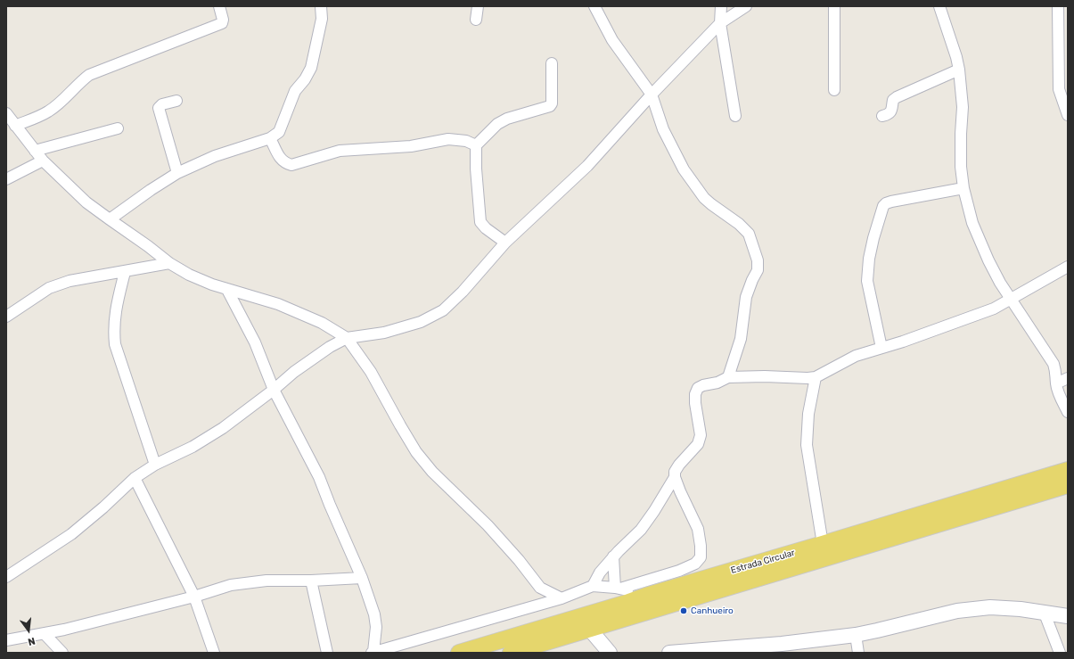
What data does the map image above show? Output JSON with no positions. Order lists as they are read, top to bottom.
{
  "streets": {
    "main road": ["Estrada Circular"]
  },
  "places": ["Canhueiro"],
  "north": "bottom"
}
